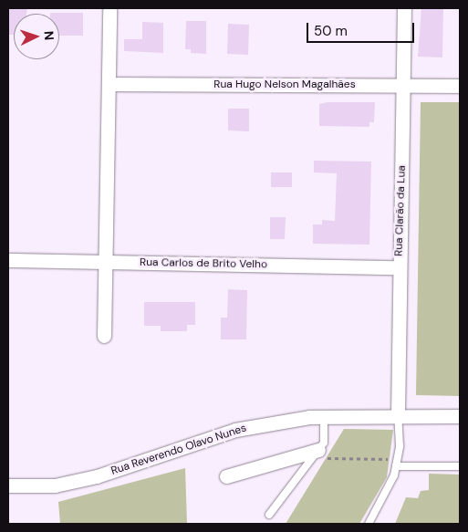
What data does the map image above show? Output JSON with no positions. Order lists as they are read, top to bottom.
{
  "streets": {
    "street": [
      "Rua Hugo Nelson Magalhães",
      "Rua Clarão da Lua",
      "Rua Carlos de Brito Velho",
      "Rua Reverendo Olavo Nunes"
    ]
  },
  "crossings": [
    ["Rua Hugo Nelson Magalhães", "Rua Clarão da Lua"],
    ["Rua Clarão da Lua", "Rua Carlos de Brito Velho"],
    ["Rua Clarão da Lua", "Rua Reverendo Olavo Nunes"]
  ],
  "scale_bar": "50 m",
  "north": "right"
}
